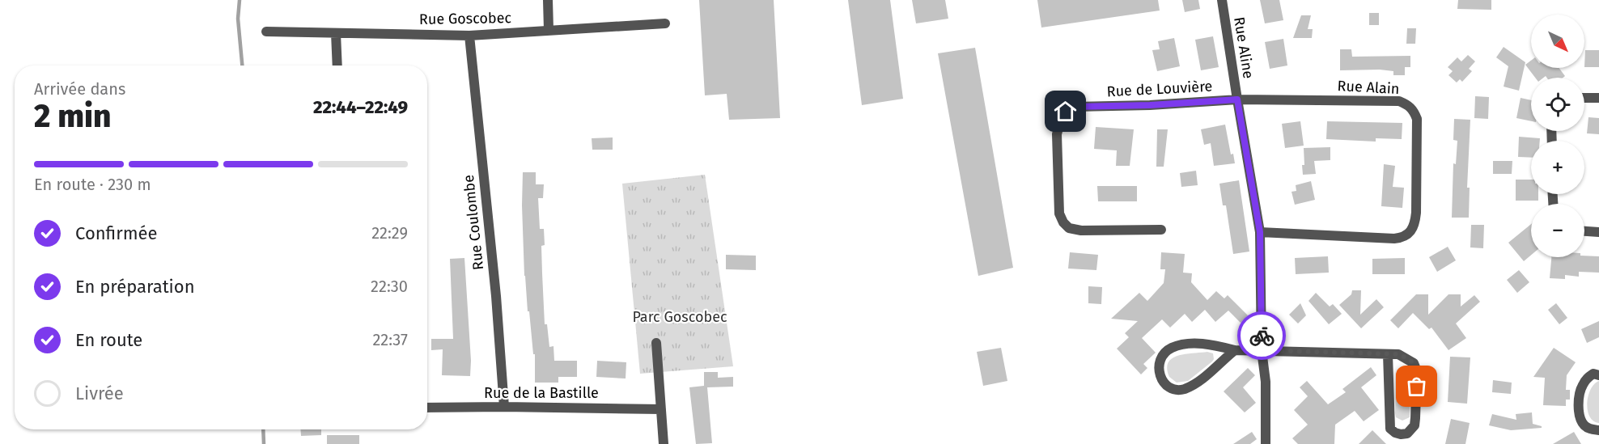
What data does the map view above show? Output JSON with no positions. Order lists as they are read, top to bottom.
{
  "streets": {
    "street": [
      "Rue Goscobec",
      "Rue Aline",
      "Rue Alain",
      "Rue de Louvière",
      "Rue Coulombe",
      "Rue de la Bastille"
    ]
  },
  "crossings": [
    ["Rue Goscobec", "Rue Coulombe"],
    ["Rue Aline", "Rue Alain"],
    ["Rue Aline", "Rue de Louvière"],
    ["Rue Alain", "Rue de Louvière"],
    ["Rue Coulombe", "Rue de la Bastille"]
  ],
  "parks": ["Parc Goscobec"],
  "north": "bottom right",
  "page": {
    "map_buttons": ["+", "−"],
    "heading": ["2 min", "Arrivée dans", "22:44–22:49"],
    "bar": "En route · 230 m",
    "list": [
      ["Confirmée", "22:29"],
      ["En préparation", "22:30"],
      ["En route", "22:37"],
      "Livrée"
    ]
  }
}
